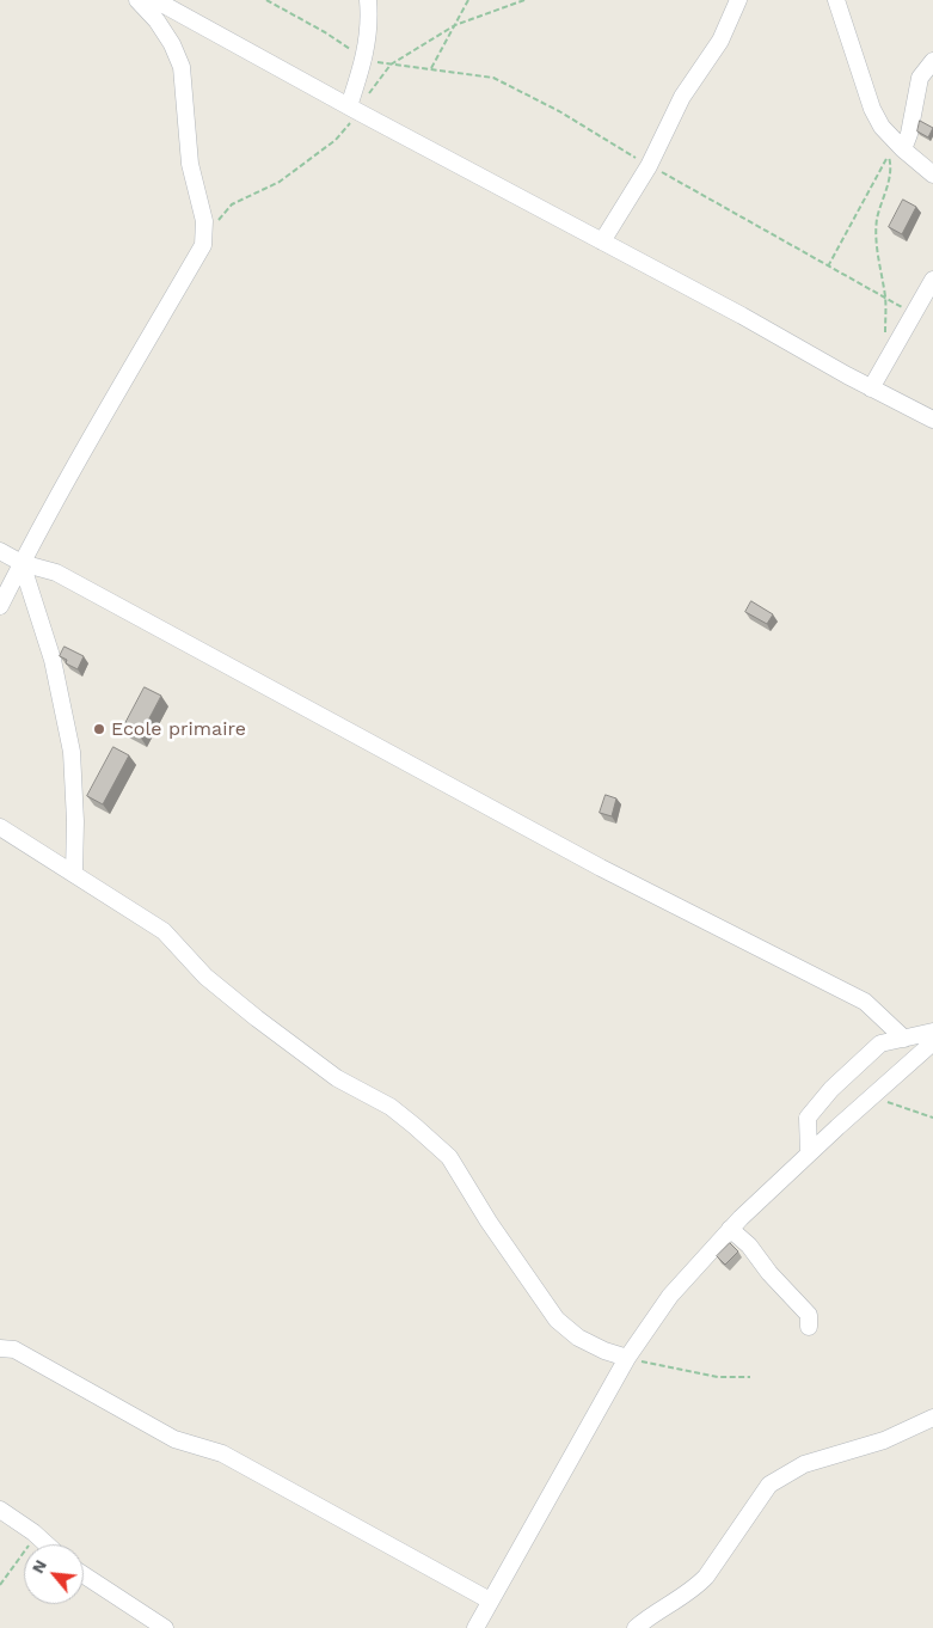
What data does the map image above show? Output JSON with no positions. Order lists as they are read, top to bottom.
{
  "places": ["Ecole primaire"],
  "north": "top left"
}
